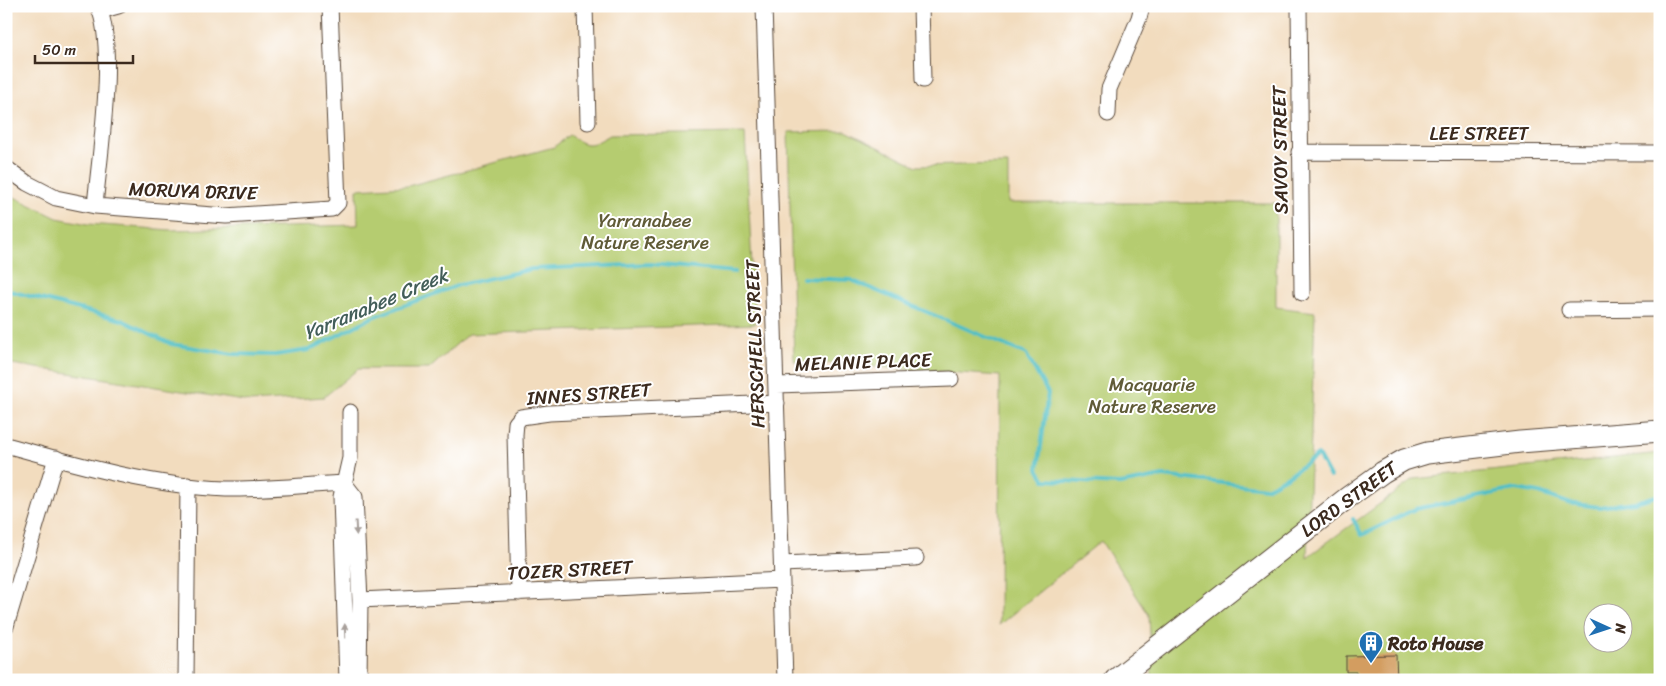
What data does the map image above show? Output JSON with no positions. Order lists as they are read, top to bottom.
{
  "streets": {
    "main road": ["LORD STREET"],
    "street": [
      "LEE STREET",
      "SAVOY STREET",
      "MORUYA DRIVE",
      "HERSCHELL STREET",
      "MELANIE PLACE",
      "INNES STREET",
      "TOZER STREET"
    ]
  },
  "crossings": [
    ["LEE STREET", "SAVOY STREET"],
    ["HERSCHELL STREET", "MELANIE PLACE"],
    ["HERSCHELL STREET", "INNES STREET"],
    ["HERSCHELL STREET", "TOZER STREET"],
    ["INNES STREET", "TOZER STREET"]
  ],
  "water": ["Yarranabee Creek"],
  "parks": ["Yarranabee Nature Reserve", "Macquarie Nature Reserve"],
  "places": {
    "building": ["Roto House"]
  },
  "scale_bar": "50 m",
  "north": "right"
}
